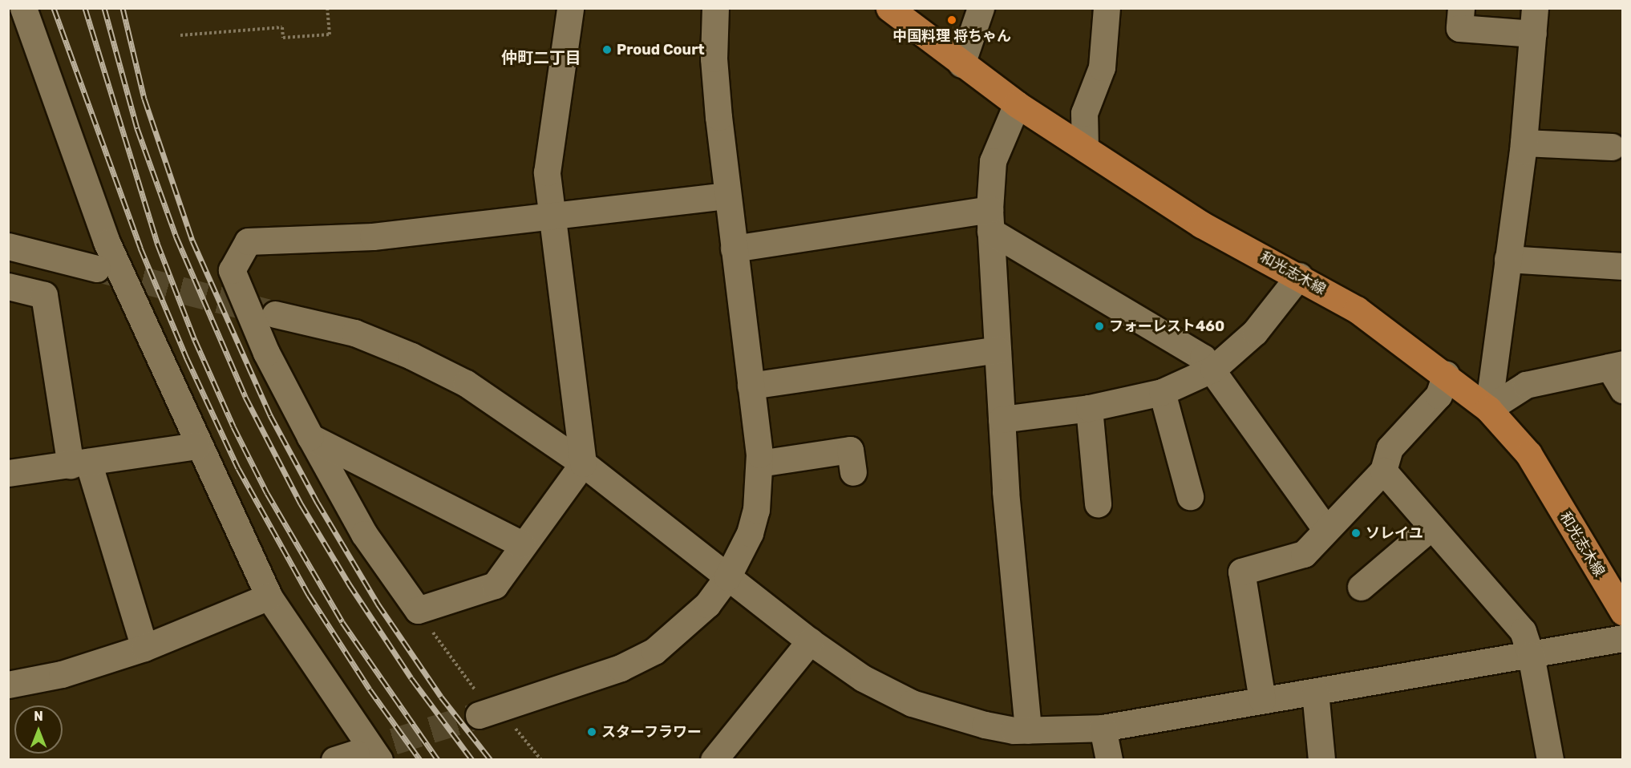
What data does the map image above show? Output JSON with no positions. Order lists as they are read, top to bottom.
{
  "streets": {
    "main road": ["和光志木線"]
  },
  "districts": ["仲町二丁目"],
  "places": [
    "中国料理 将ちゃん",
    "Proud Court",
    "フォーレスト460",
    "ソレイユ",
    "スターフラワー"
  ],
  "north": "top"
}
